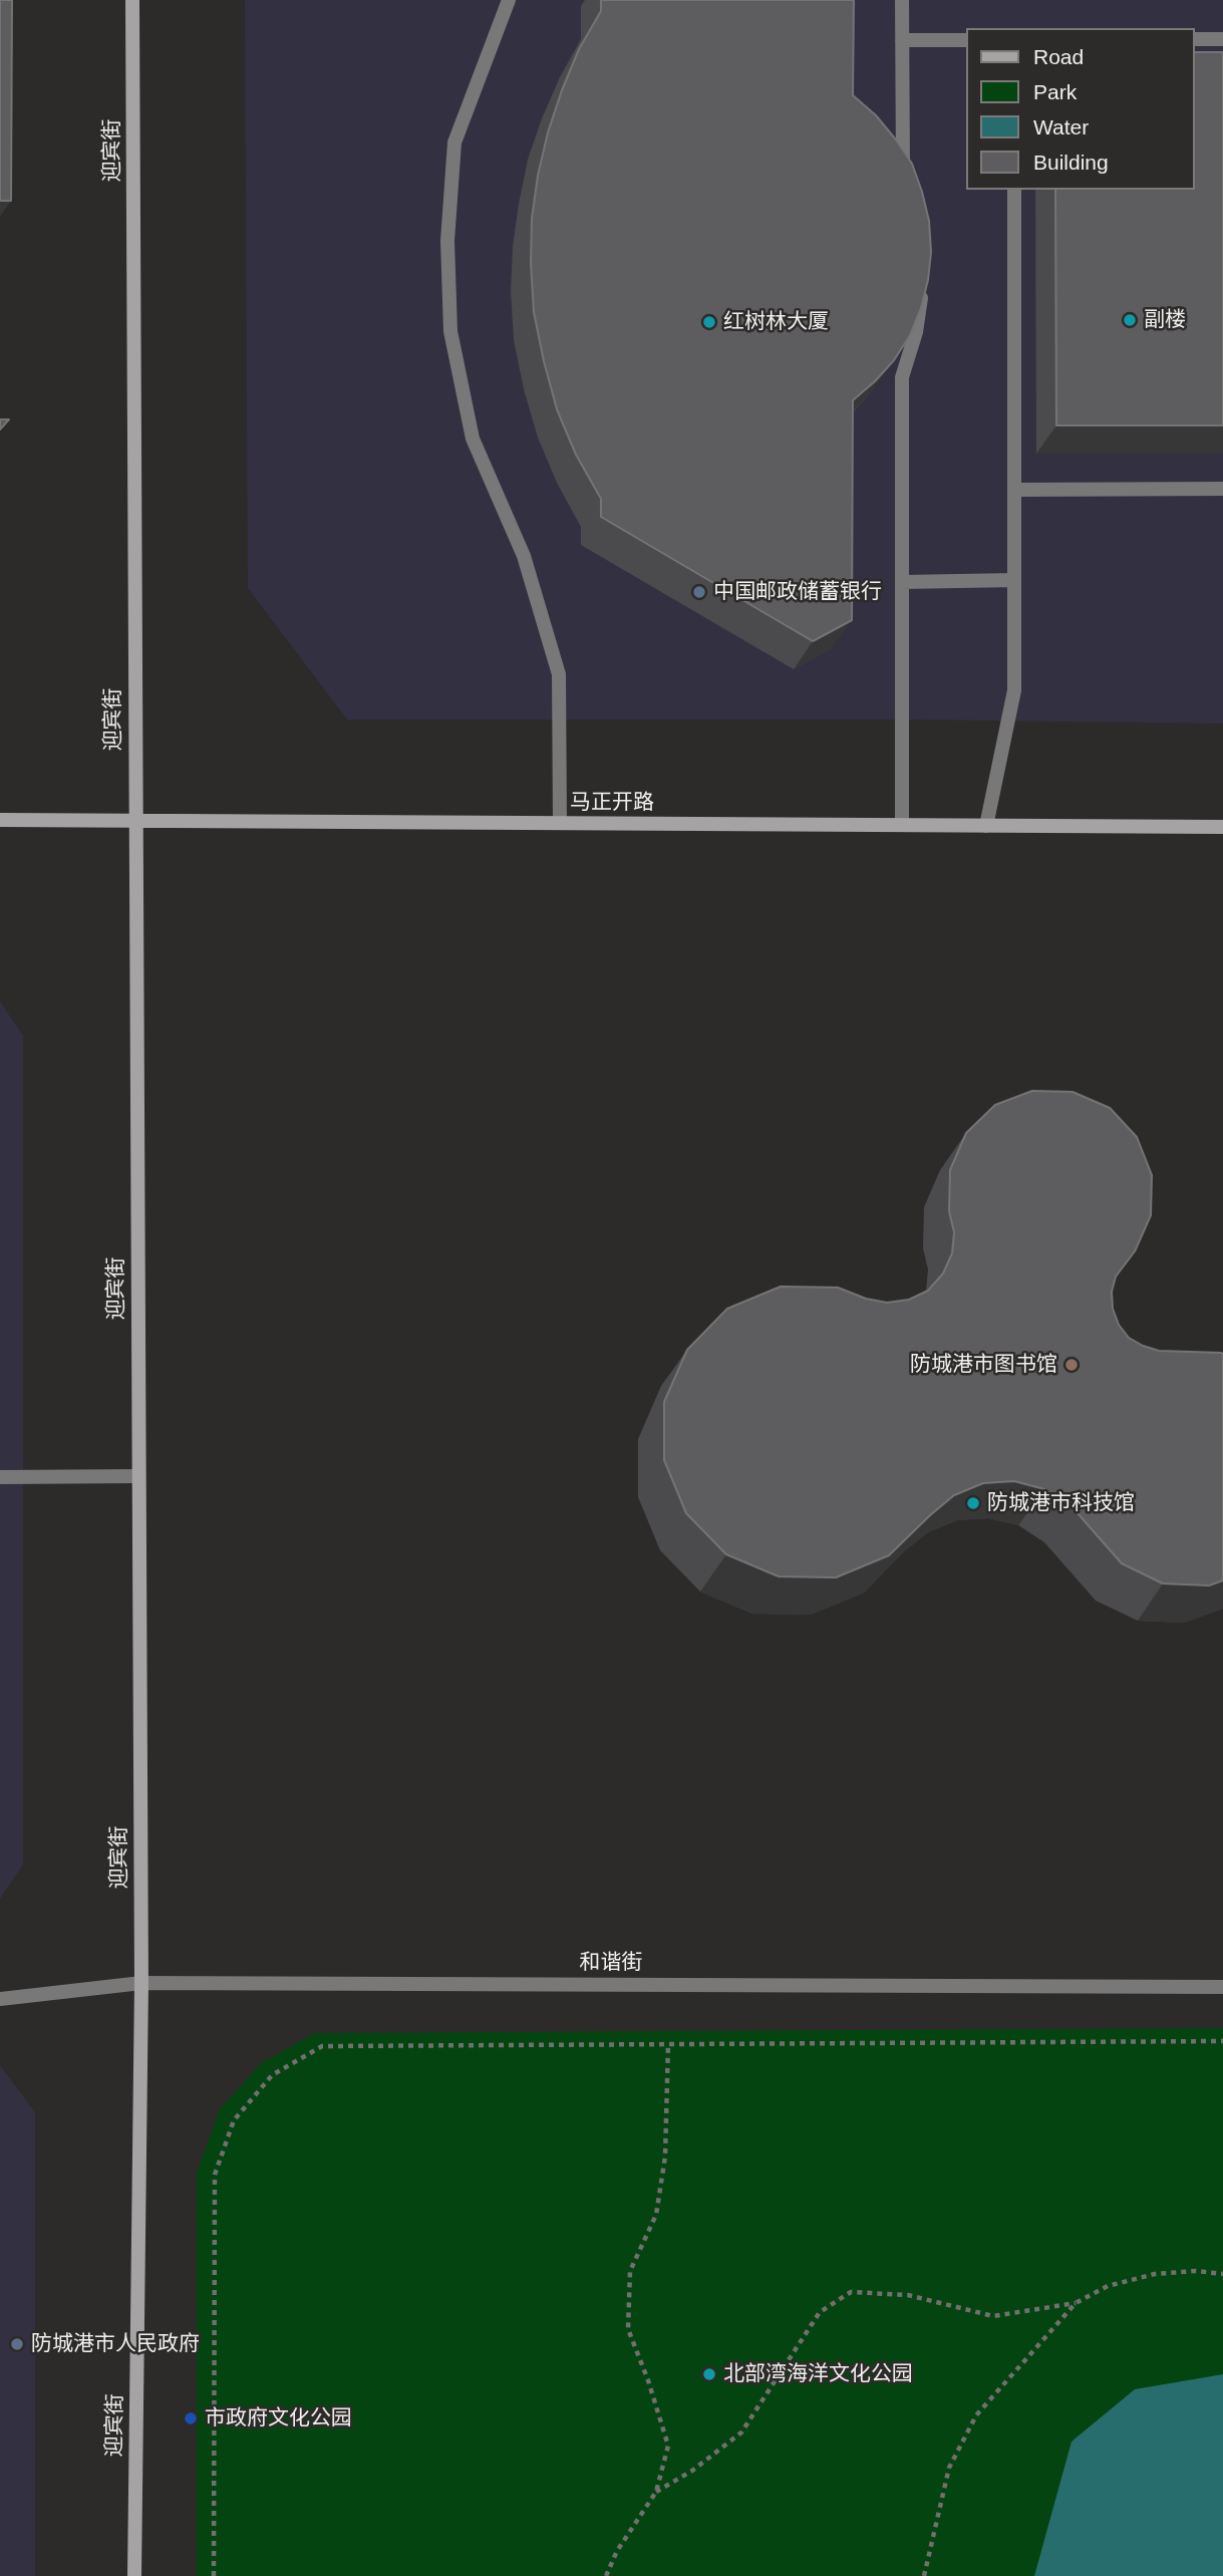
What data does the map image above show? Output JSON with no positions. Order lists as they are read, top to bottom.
{
  "streets": {
    "main road": ["迎宾街", "马正开路"],
    "street": ["和谐街"]
  },
  "crossings": [
    ["迎宾街", "马正开路"],
    ["迎宾街", "和谐街"]
  ],
  "places": [
    "副楼",
    "红树林大厦",
    "中国邮政储蓄银行",
    "防城港市图书馆",
    "防城港市科技馆",
    "防城港市人民政府",
    "北部湾海洋文化公园",
    "市政府文化公园"
  ],
  "legend": [
    "Road",
    "Park",
    "Water",
    "Building"
  ]
}
